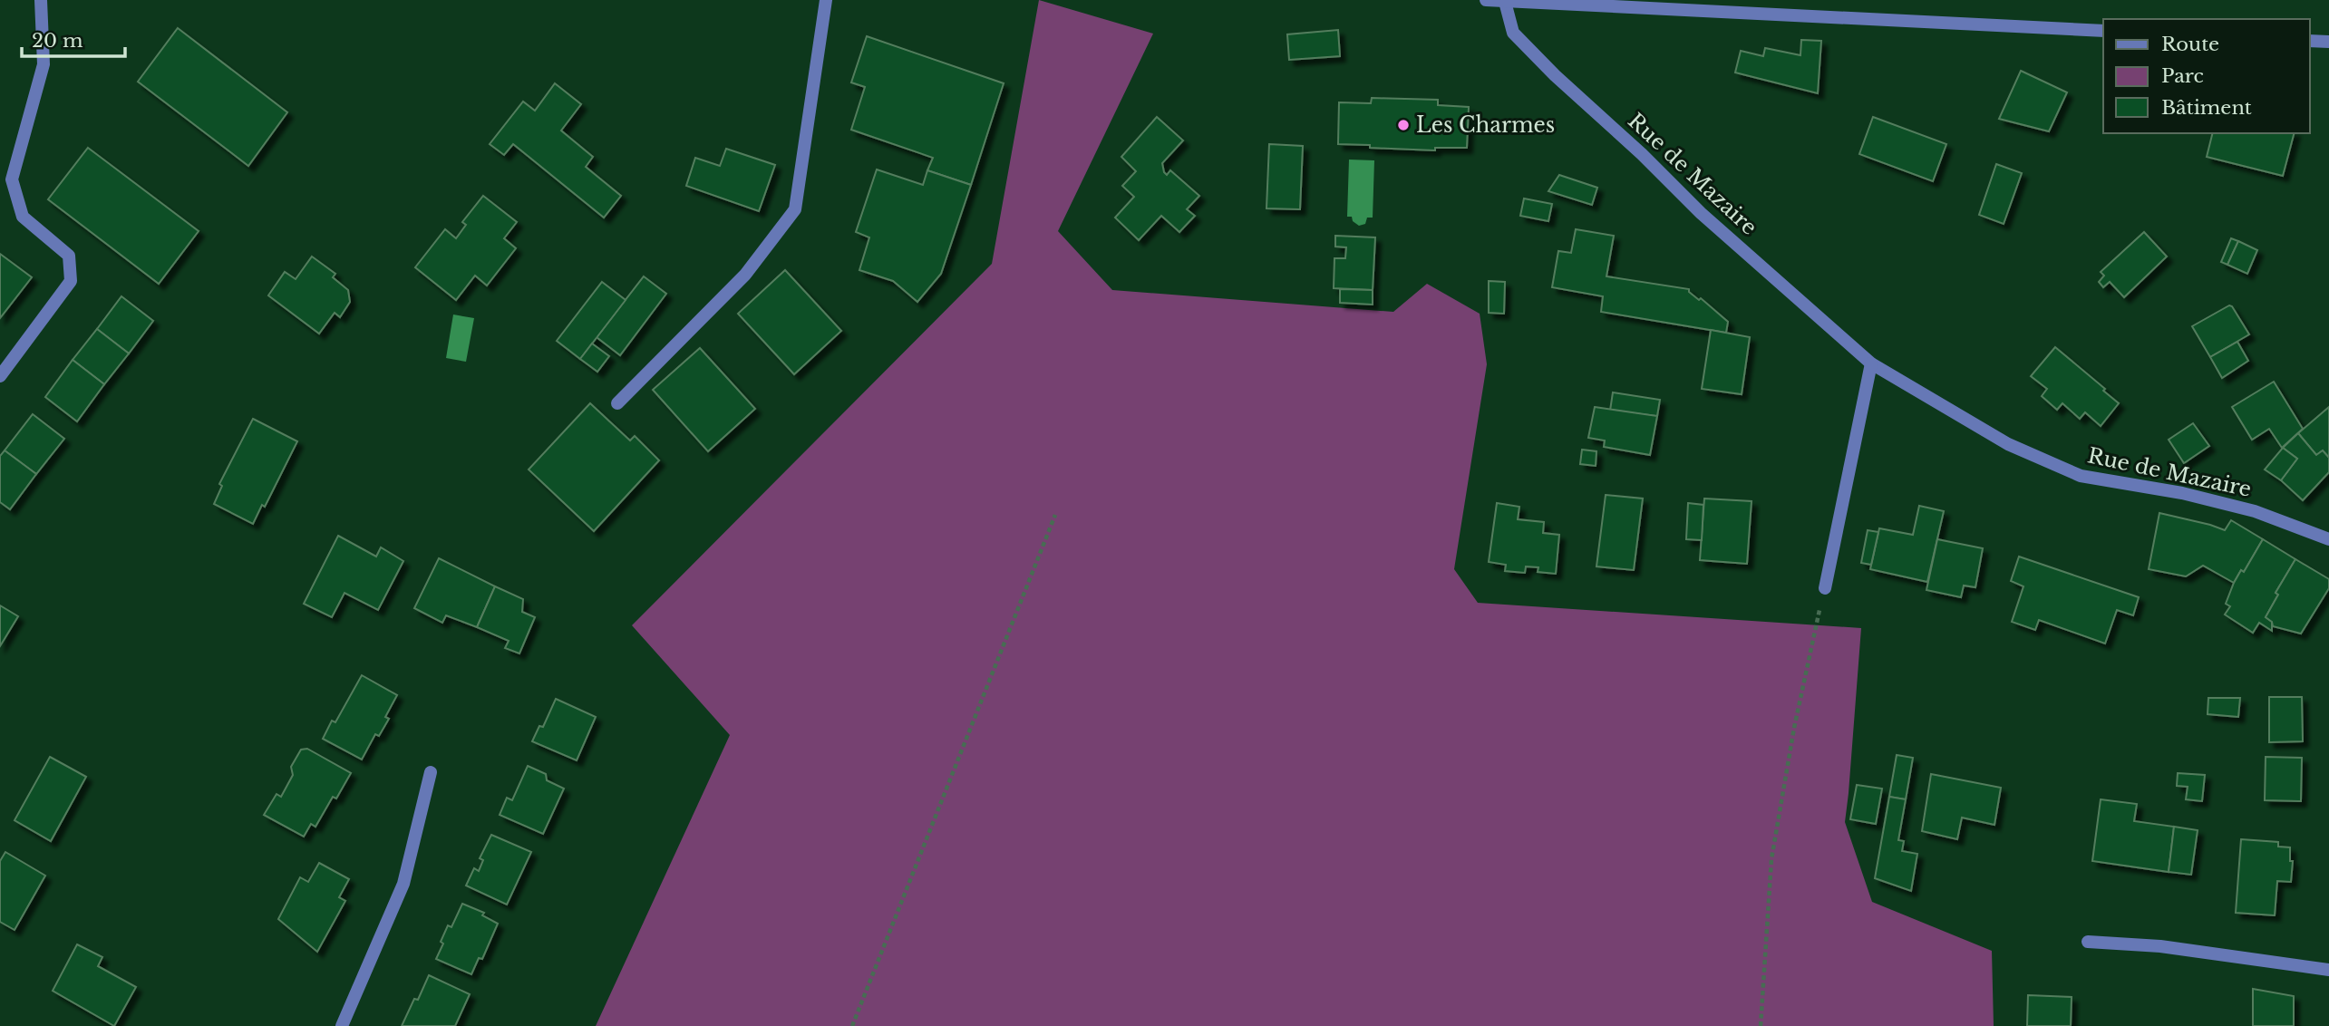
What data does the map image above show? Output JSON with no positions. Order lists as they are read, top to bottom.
{
  "streets": {
    "street": ["Rue de Mazaire"]
  },
  "places": ["Les Charmes"],
  "legend": ["Route", "Parc", "Bâtiment"],
  "scale_bar": "20 m"
}
